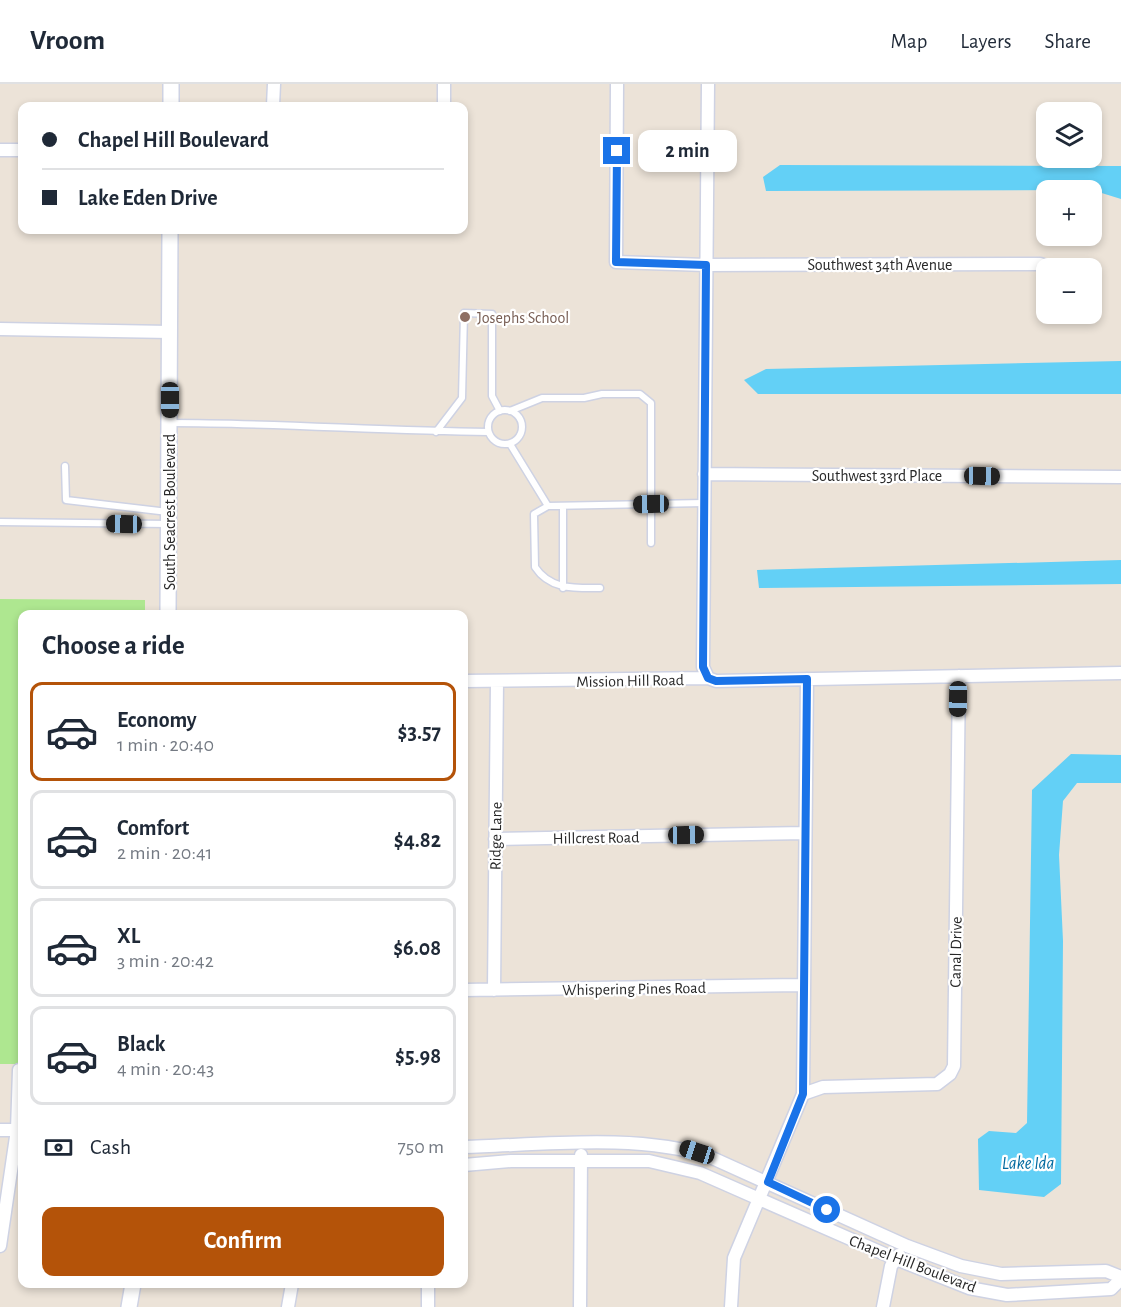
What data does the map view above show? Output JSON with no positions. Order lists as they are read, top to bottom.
{
  "streets": {
    "street": [
      "Southwest 34th Avenue",
      "Southwest 33rd Place",
      "South Seacrest Boulevard",
      "Mission Hill Road",
      "Ridge Lane",
      "Hillcrest Road",
      "Canal Drive",
      "Whispering Pines Road",
      "Chapel Hill Boulevard"
    ]
  },
  "crossings": [
    ["Mission Hill Road", "Ridge Lane"],
    ["Mission Hill Road", "Canal Drive"],
    ["Ridge Lane", "Hillcrest Road"],
    ["Ridge Lane", "Whispering Pines Road"]
  ],
  "water": ["Lake Ida"],
  "places": ["Josephs School"],
  "page": {
    "header": "Vroom",
    "nav": ["Map", "Layers", "Share"],
    "map_buttons": ["+", "−"],
    "banner": ["Chapel Hill Boulevard", "Lake Eden Drive"],
    "bubble": "2 min",
    "heading": "Choose a ride",
    "list": [
      {
        "name": "Economy",
        "note": "1 min · 20:40",
        "value": "$3.57"
      },
      {
        "name": "Comfort",
        "note": "2 min · 20:41",
        "value": "$4.82"
      },
      {
        "name": "XL",
        "note": "3 min · 20:42",
        "value": "$6.08"
      },
      {
        "name": "Black",
        "note": "4 min · 20:43",
        "value": "$5.98"
      }
    ],
    "pay": ["Cash", "750 m"],
    "buttons": "Confirm"
  }
}
